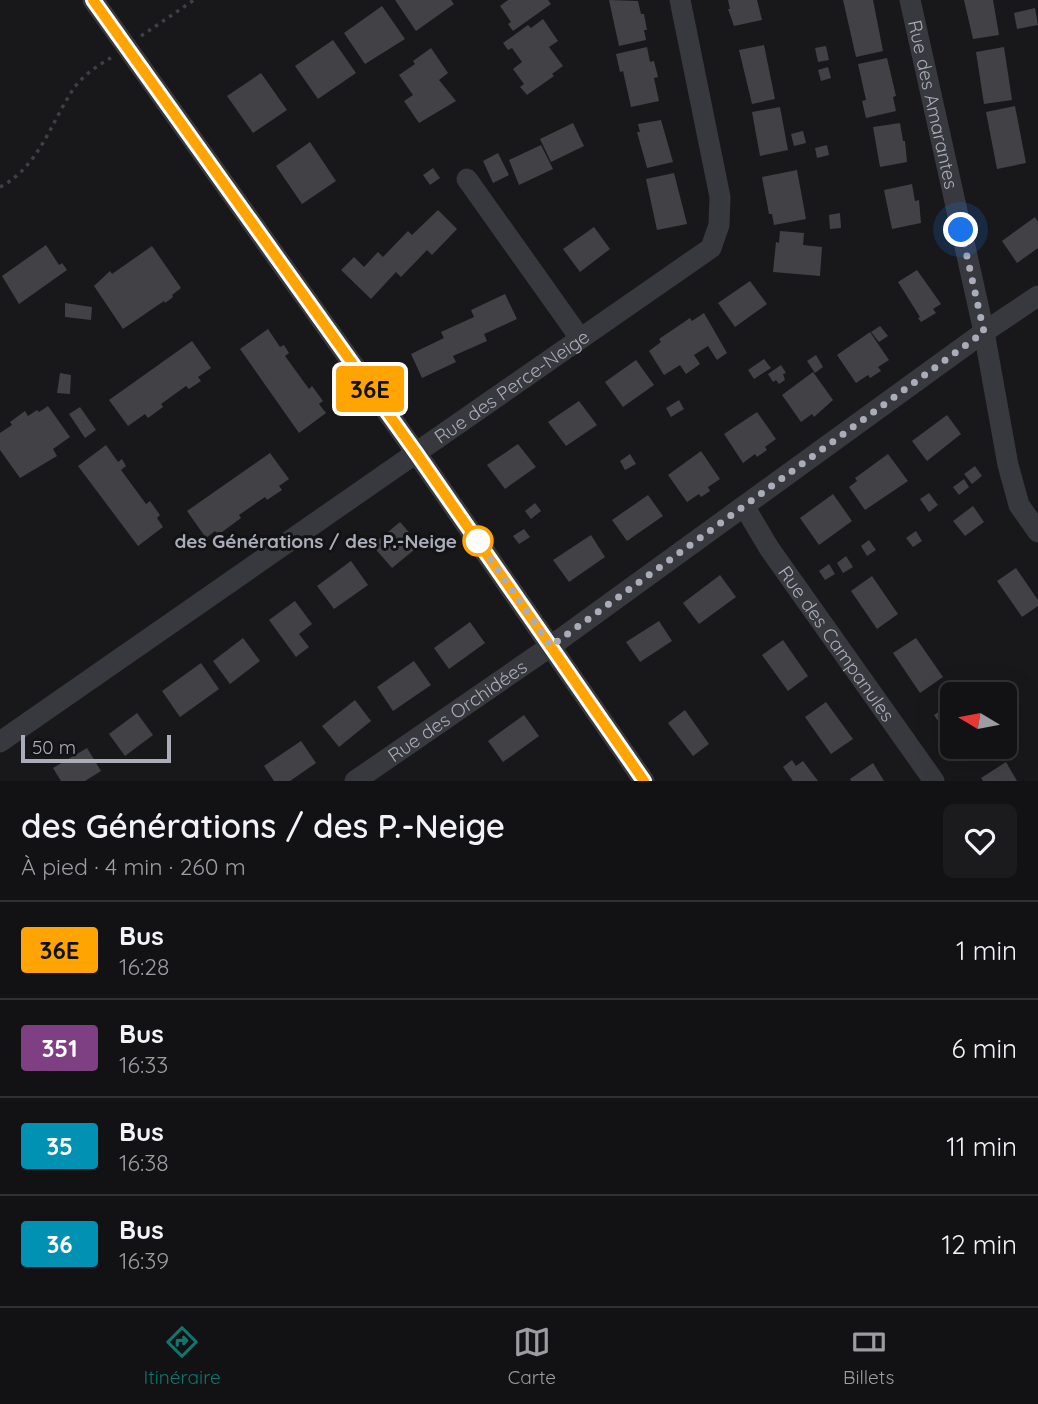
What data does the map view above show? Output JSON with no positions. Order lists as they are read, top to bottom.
{
  "streets": {
    "street": [
      "Rue des Amarantes",
      "Rue des Perce-Neige",
      "Rue des Campanules",
      "Rue des Orchidées"
    ]
  },
  "crossings": [
    ["Rue des Amarantes", "Rue des Orchidées"],
    ["Rue des Campanules", "Rue des Orchidées"]
  ],
  "places": ["des Générations / des P.-Neige"],
  "lines": ["bus line 36E"],
  "scale_bar": "50 m",
  "north": "left",
  "page": {
    "on_map": "36E",
    "scale": "50 m",
    "heading": ["des Générations / des P.-Neige", "À pied · 4 min · 260 m"],
    "list": [
      {
        "mark": "36E",
        "name": "Bus",
        "note": "16:28",
        "value": "1 min"
      },
      {
        "mark": "351",
        "name": "Bus",
        "note": "16:33",
        "value": "6 min"
      },
      {
        "mark": "35",
        "name": "Bus",
        "note": "16:38",
        "value": "11 min"
      },
      {
        "mark": "36",
        "name": "Bus",
        "note": "16:39",
        "value": "12 min"
      }
    ],
    "tabs": ["Itinéraire", "Carte", "Billets"]
  }
}
